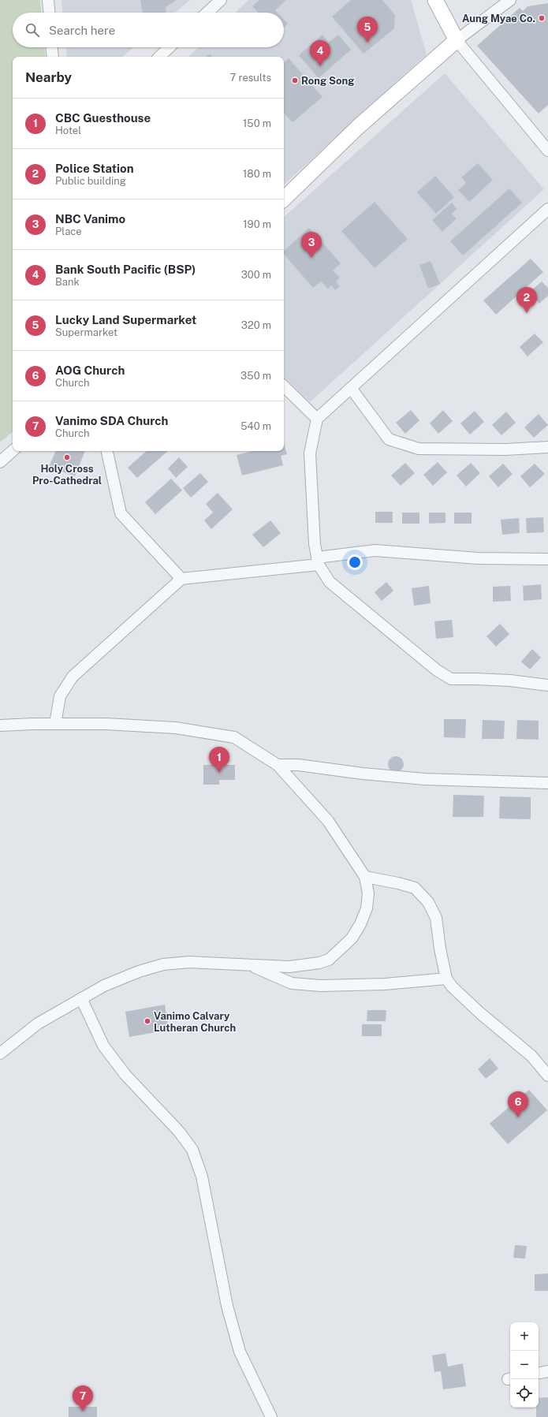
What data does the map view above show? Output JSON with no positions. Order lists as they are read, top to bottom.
{
  "places": [
    "Aung Myae Co.",
    "Rong Song",
    "Holy Cross Pro-Cathedral",
    "Vanimo Calvary Lutheran Church"
  ],
  "page": {
    "search": "Search here",
    "pins": [
      "5",
      "4",
      "3",
      "2",
      "1",
      "6",
      "7"
    ],
    "heading": ["Nearby", "7 results"],
    "list": [
      {
        "mark": "1",
        "name": "CBC Guesthouse",
        "note": "Hotel",
        "value": "150 m"
      },
      {
        "mark": "2",
        "name": "Police Station",
        "note": "Public building",
        "value": "180 m"
      },
      {
        "mark": "3",
        "name": "NBC Vanimo",
        "note": "Place",
        "value": "190 m"
      },
      {
        "mark": "4",
        "name": "Bank South Pacific (BSP)",
        "note": "Bank",
        "value": "300 m"
      },
      {
        "mark": "5",
        "name": "Lucky Land Supermarket",
        "note": "Supermarket",
        "value": "320 m"
      },
      {
        "mark": "6",
        "name": "AOG Church",
        "note": "Church",
        "value": "350 m"
      },
      {
        "mark": "7",
        "name": "Vanimo SDA Church",
        "note": "Church",
        "value": "540 m"
      }
    ],
    "map_buttons": ["+", "−"]
  }
}
